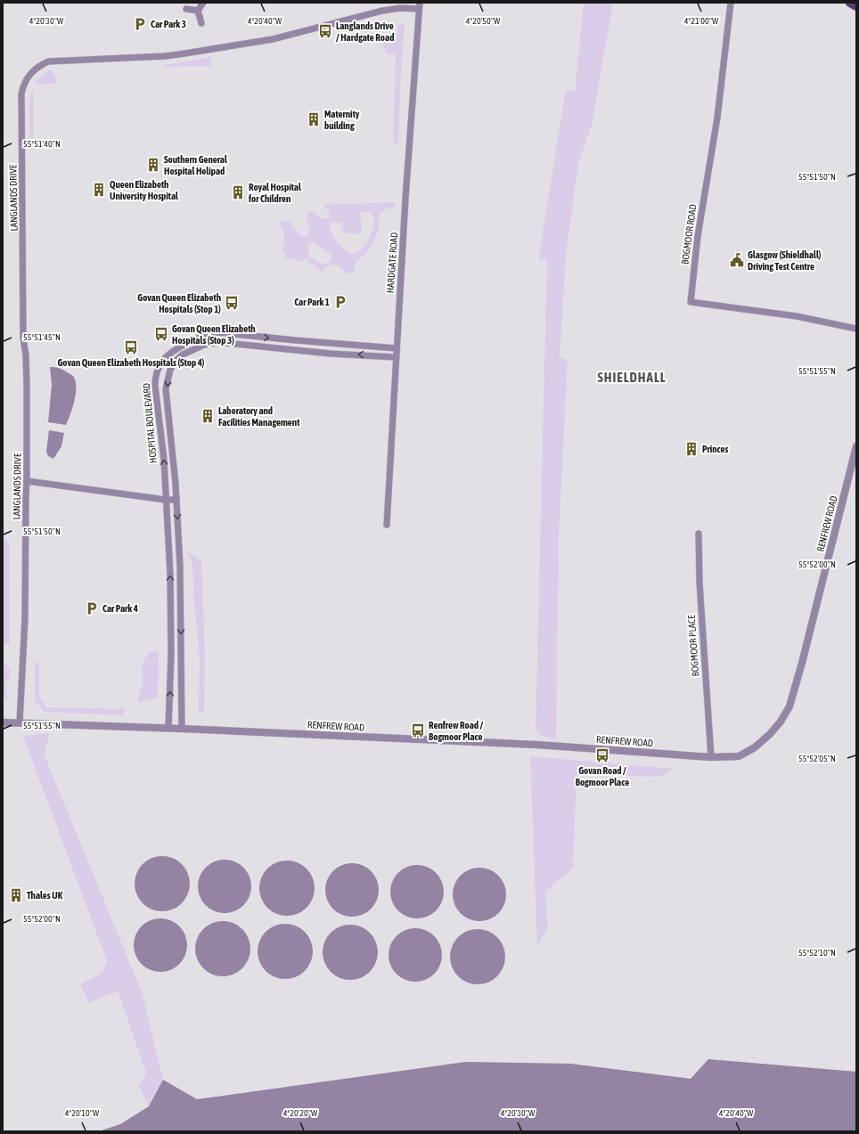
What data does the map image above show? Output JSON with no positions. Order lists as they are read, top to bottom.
{
  "streets": {
    "street": [
      "LANGLANDS DRIVE",
      "BOGMOOR ROAD",
      "HARDGATE ROAD",
      "HOSPITAL BOULEVARD",
      "RENFREW ROAD",
      "BOGMOOR PLACE"
    ]
  },
  "crossings": [
    ["LANGLANDS DRIVE", "HARDGATE ROAD"],
    ["LANGLANDS DRIVE", "RENFREW ROAD"],
    ["HARDGATE ROAD", "HOSPITAL BOULEVARD"],
    ["HOSPITAL BOULEVARD", "RENFREW ROAD"],
    ["RENFREW ROAD", "BOGMOOR PLACE"]
  ],
  "districts": ["SHIELDHALL"],
  "places": {
    "parking": ["Car Park 3", "Car Park 1", "Car Park 4"],
    "bus stop": [
      "Langlands Drive / Hardgate Road",
      "Govan Queen Elizabeth Hospitals (Stop 1)",
      "Govan Queen Elizabeth Hospitals (Stop 3)",
      "Govan Queen Elizabeth Hospitals (Stop 4)",
      "Renfrew Road / Bogmoor Place",
      "Govan Road / Bogmoor Place"
    ],
    "building": [
      "Maternity building",
      "Southern General Hospital Helipad",
      "Queen Elizabeth University Hospital",
      "Royal Hospital for Children",
      "Laboratory and Facilities Management",
      "Princes",
      "Thales UK"
    ],
    "public building": ["Glasgow (Shieldhall) Driving Test Centre"]
  },
  "coordinates": [
    "4°20'30\"W",
    "4°20'50\"W",
    "4°21'00\"W",
    "4°20'40\"W",
    "55°51'40\"N",
    "55°51'50\"N",
    "55°51'45\"N",
    "55°51'55\"N",
    "55°52'00\"N",
    "55°52'05\"N",
    "55°52'10\"N",
    "4°20'10\"W",
    "4°20'20\"W"
  ]
}
